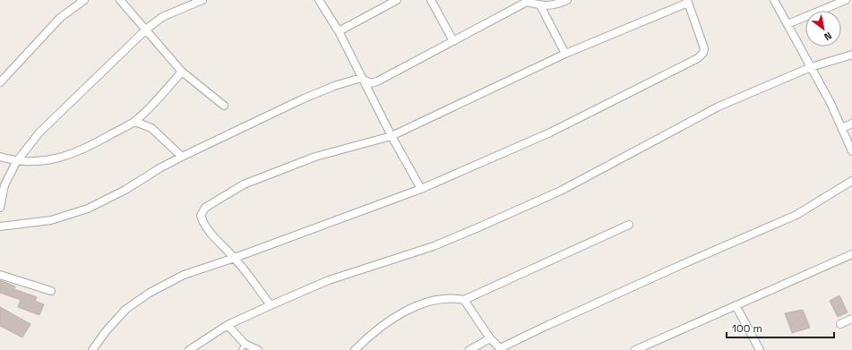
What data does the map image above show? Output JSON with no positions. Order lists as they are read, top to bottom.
{
  "scale_bar": "100 m",
  "north": "bottom right"
}
